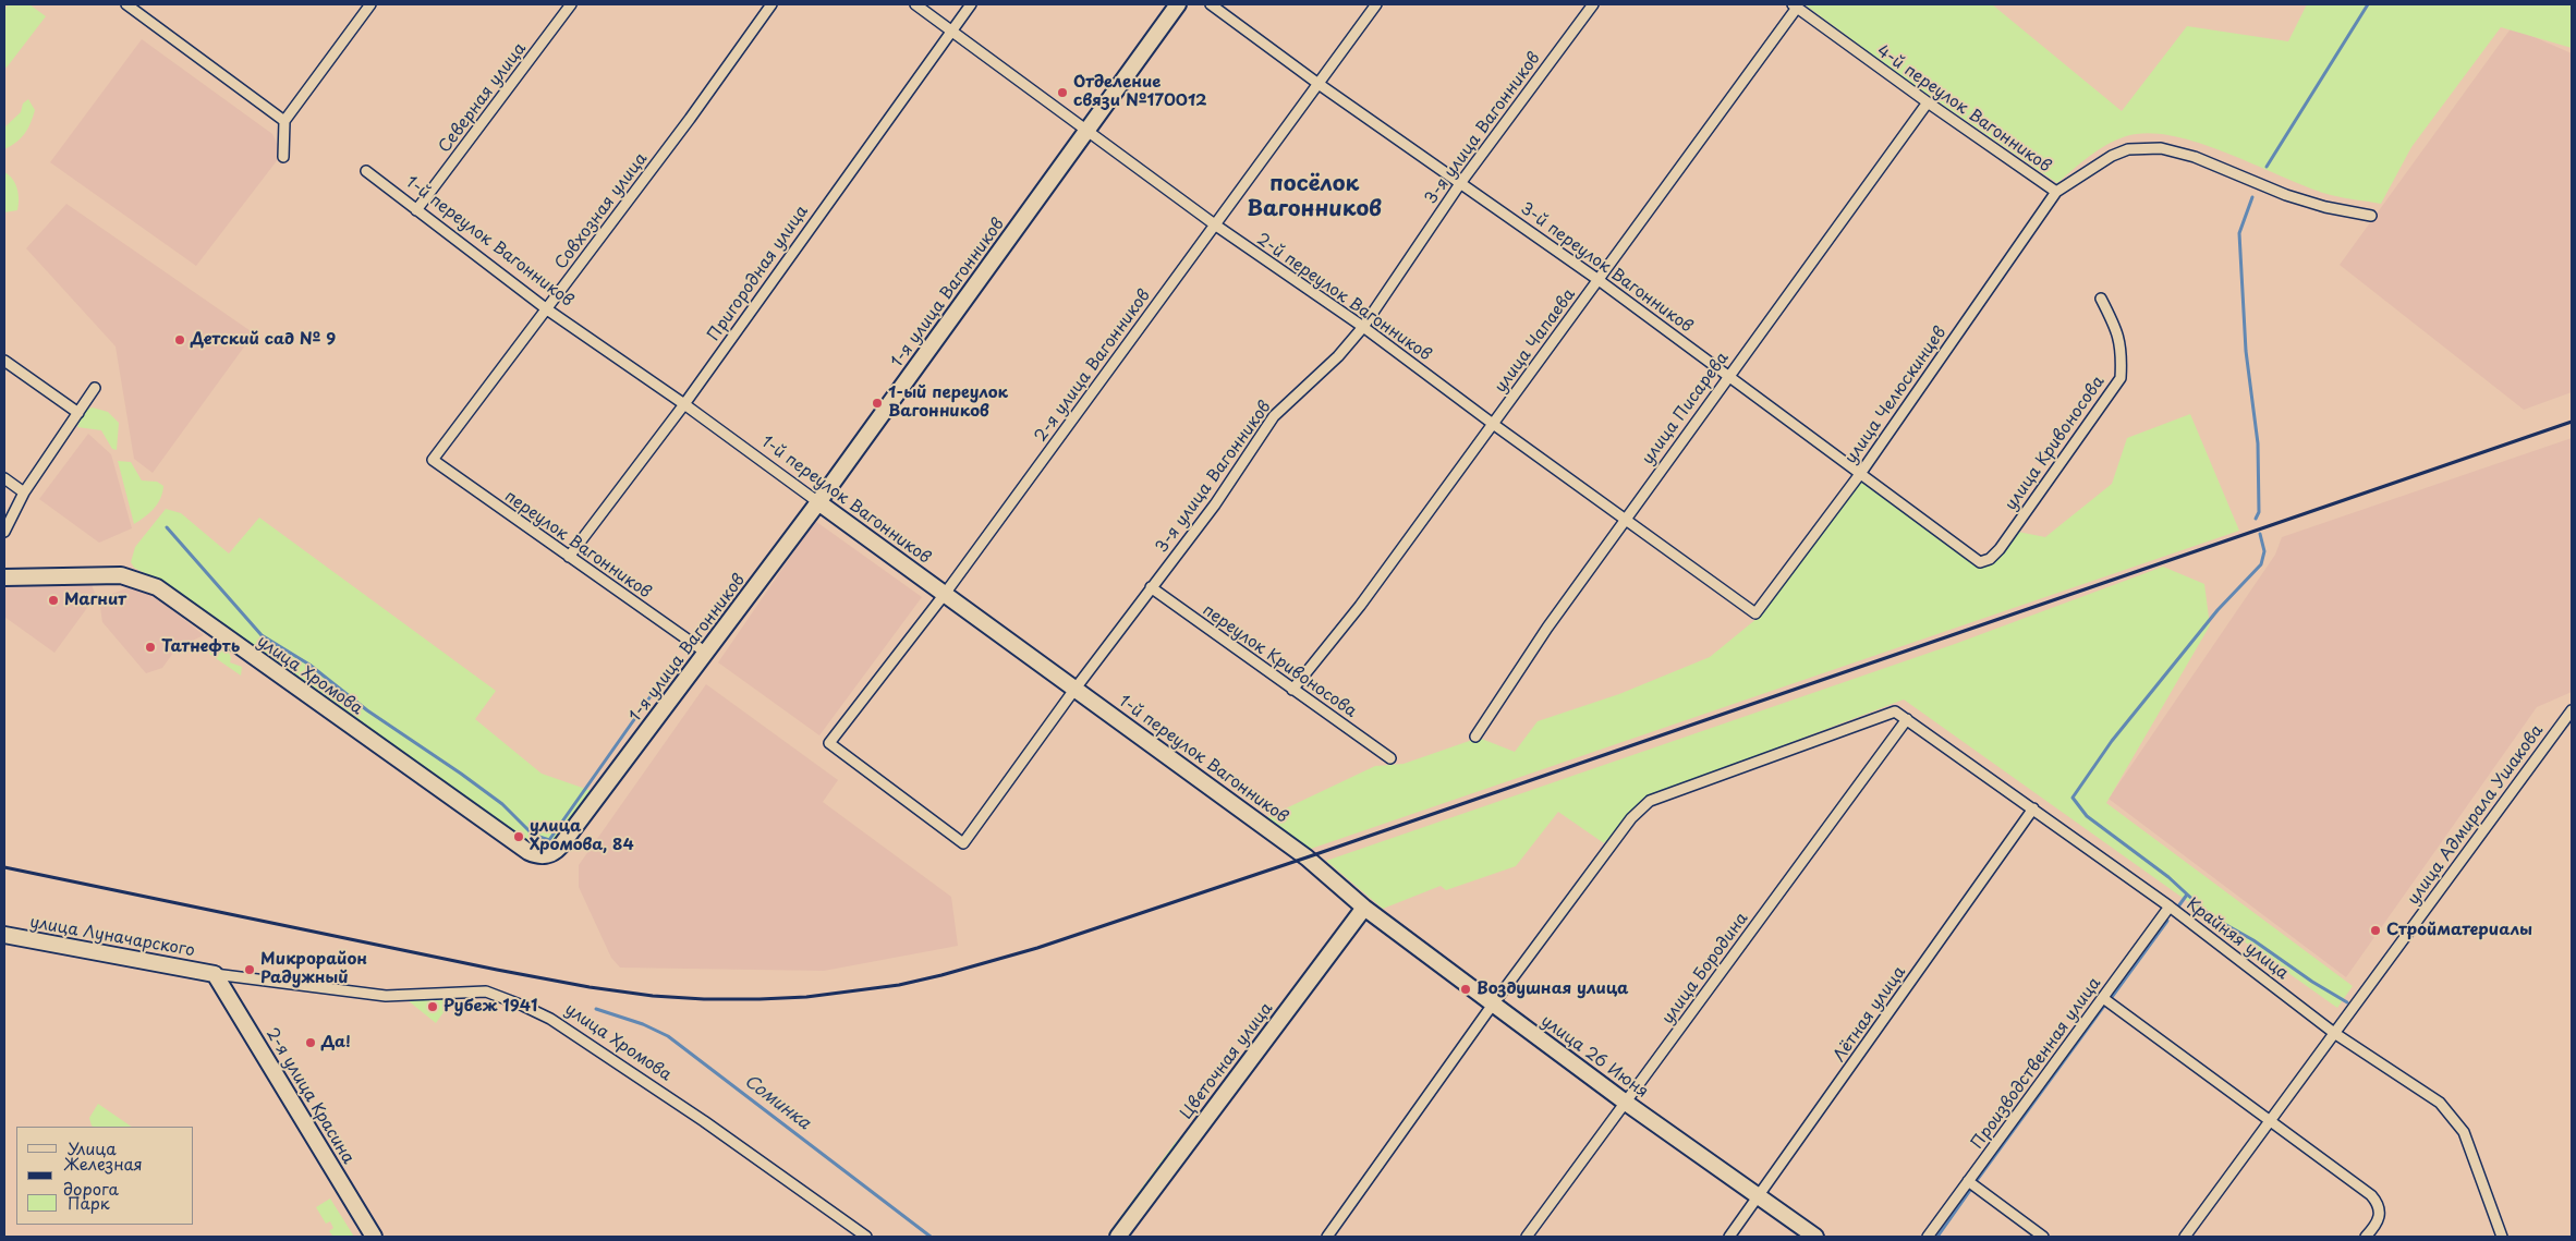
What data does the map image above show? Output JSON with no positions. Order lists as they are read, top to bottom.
{
  "streets": {
    "main road": [
      "1-й переулок Вагонников",
      "1-я улица Вагонников",
      "улица Хромова",
      "улица Луначарского",
      "улица 26 Июня",
      "Цветочная улица",
      "2-я улица Красина"
    ],
    "street": [
      "Северная улица",
      "4-й переулок Вагонников",
      "3-я улица Вагонников",
      "Совхозная улица",
      "3-й переулок Вагонников",
      "Пригородная улица",
      "2-й переулок Вагонников",
      "улица Чапаева",
      "2-я улица Вагонников",
      "улица Челюскинцев",
      "улица Писарева",
      "улица Кривоносова",
      "переулок Вагонников",
      "переулок Кривоносова",
      "улица Адмирала Ушакова",
      "Крайняя улица",
      "улица Бородина",
      "Лётная улица",
      "Производственная улица"
    ]
  },
  "crossings": [
    ["Северная улица", "1-й переулок Вагонников"],
    ["4-й переулок Вагонников", "улица Чапаева"],
    ["4-й переулок Вагонников", "улица Челюскинцев"],
    ["4-й переулок Вагонников", "улица Писарева"],
    ["3-я улица Вагонников", "1-й переулок Вагонников"],
    ["3-я улица Вагонников", "3-й переулок Вагонников"],
    ["3-я улица Вагонников", "2-й переулок Вагонников"],
    ["3-я улица Вагонников", "2-я улица Вагонников"],
    ["3-я улица Вагонников", "переулок Кривоносова"],
    ["Совхозная улица", "1-й переулок Вагонников"],
    ["Совхозная улица", "переулок Вагонников"],
    ["1-й переулок Вагонников", "Пригородная улица"],
    ["1-й переулок Вагонников", "1-я улица Вагонников"],
    ["1-й переулок Вагонников", "2-я улица Вагонников"],
    ["1-й переулок Вагонников", "улица 26 Июня"],
    ["3-й переулок Вагонников", "улица Чапаева"],
    ["3-й переулок Вагонников", "2-я улица Вагонников"],
    ["3-й переулок Вагонников", "улица Челюскинцев"],
    ["3-й переулок Вагонников", "улица Писарева"],
    ["3-й переулок Вагонников", "улица Кривоносова"],
    ["Пригородная улица", "2-й переулок Вагонников"],
    ["Пригородная улица", "переулок Вагонников"],
    ["1-я улица Вагонников", "2-й переулок Вагонников"],
    ["1-я улица Вагонников", "переулок Вагонников"],
    ["1-я улица Вагонников", "улица Хромова"],
    ["2-й переулок Вагонников", "улица Чапаева"],
    ["2-й переулок Вагонников", "2-я улица Вагонников"],
    ["2-й переулок Вагонников", "улица Челюскинцев"],
    ["2-й переулок Вагонников", "улица Писарева"],
    ["улица Чапаева", "переулок Кривоносова"],
    ["улица Хромова", "улица Луначарского"],
    ["улица Хромова", "2-я улица Красина"],
    ["улица Адмирала Ушакова", "Крайняя улица"],
    ["улица Луначарского", "2-я улица Красина"],
    ["Крайняя улица", "улица Бородина"],
    ["Крайняя улица", "Лётная улица"],
    ["Крайняя улица", "улица 26 Июня"],
    ["Крайняя улица", "Производственная улица"],
    ["улица Бородина", "улица 26 Июня"],
    ["Лётная улица", "улица 26 Июня"],
    ["улица 26 Июня", "Цветочная улица"]
  ],
  "districts": ["посёлок Вагонников"],
  "water": ["Соминка"],
  "places": [
    "Отделение связи №170012",
    "Детский сад № 9",
    "1-ый переулок Вагонников",
    "Магнит",
    "Татнефть",
    "улица Хромова, 84",
    "Стройматериалы",
    "Микрорайон Радужный",
    "Воздушная улица",
    "Рубеж 1941",
    "Да!"
  ],
  "legend": ["Улица", "Железная дорога", "Парк"]
}
